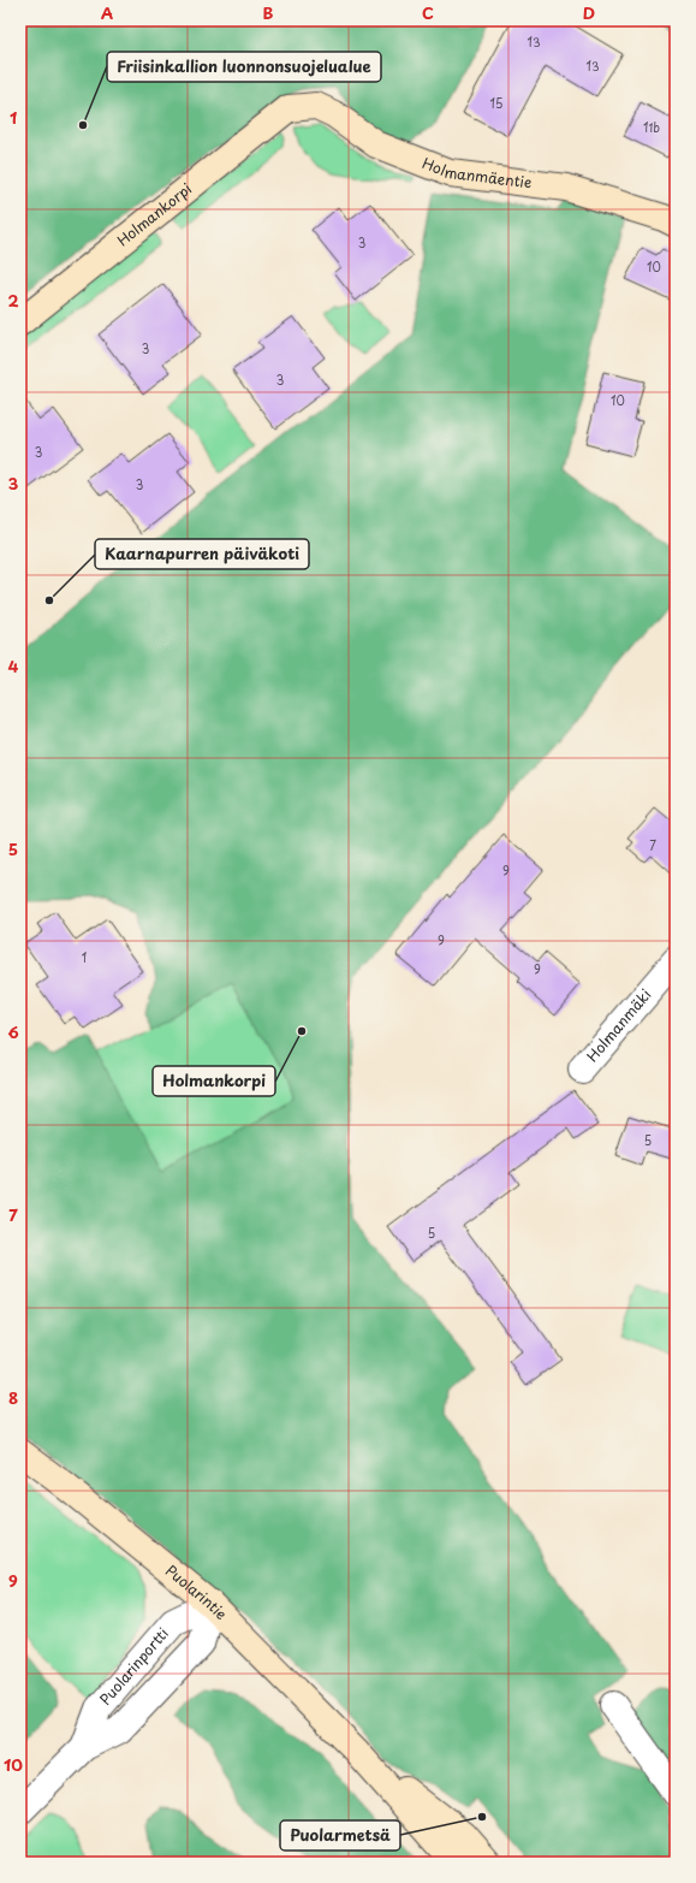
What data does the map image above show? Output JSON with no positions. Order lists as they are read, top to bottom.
{
  "streets": {
    "main road": ["Holmanmäentie", "Holmankorpi", "Puolarintie"],
    "street": ["Holmanmäki", "Puolarinportti"]
  },
  "crossings": [
    ["Holmanmäentie", "Holmankorpi"],
    ["Puolarintie", "Puolarinportti"]
  ],
  "places": [
    "Friisinkallion luonnonsuojelualue",
    "Kaarnapurren päiväkoti",
    "Holmankorpi",
    "Puolarmetsä"
  ],
  "house_numbers": [
    "13",
    "13",
    "15",
    "11b",
    "3",
    "10",
    "3",
    "3",
    "10",
    "3",
    "3",
    "7",
    "9",
    "9",
    "1",
    "9",
    "5",
    "5"
  ],
  "grid": {
    "columns": [
      "A",
      "B",
      "C",
      "D"
    ],
    "rows": [
      "1",
      "2",
      "3",
      "4",
      "5",
      "6",
      "7",
      "8",
      "9",
      "10"
    ]
  }
}
